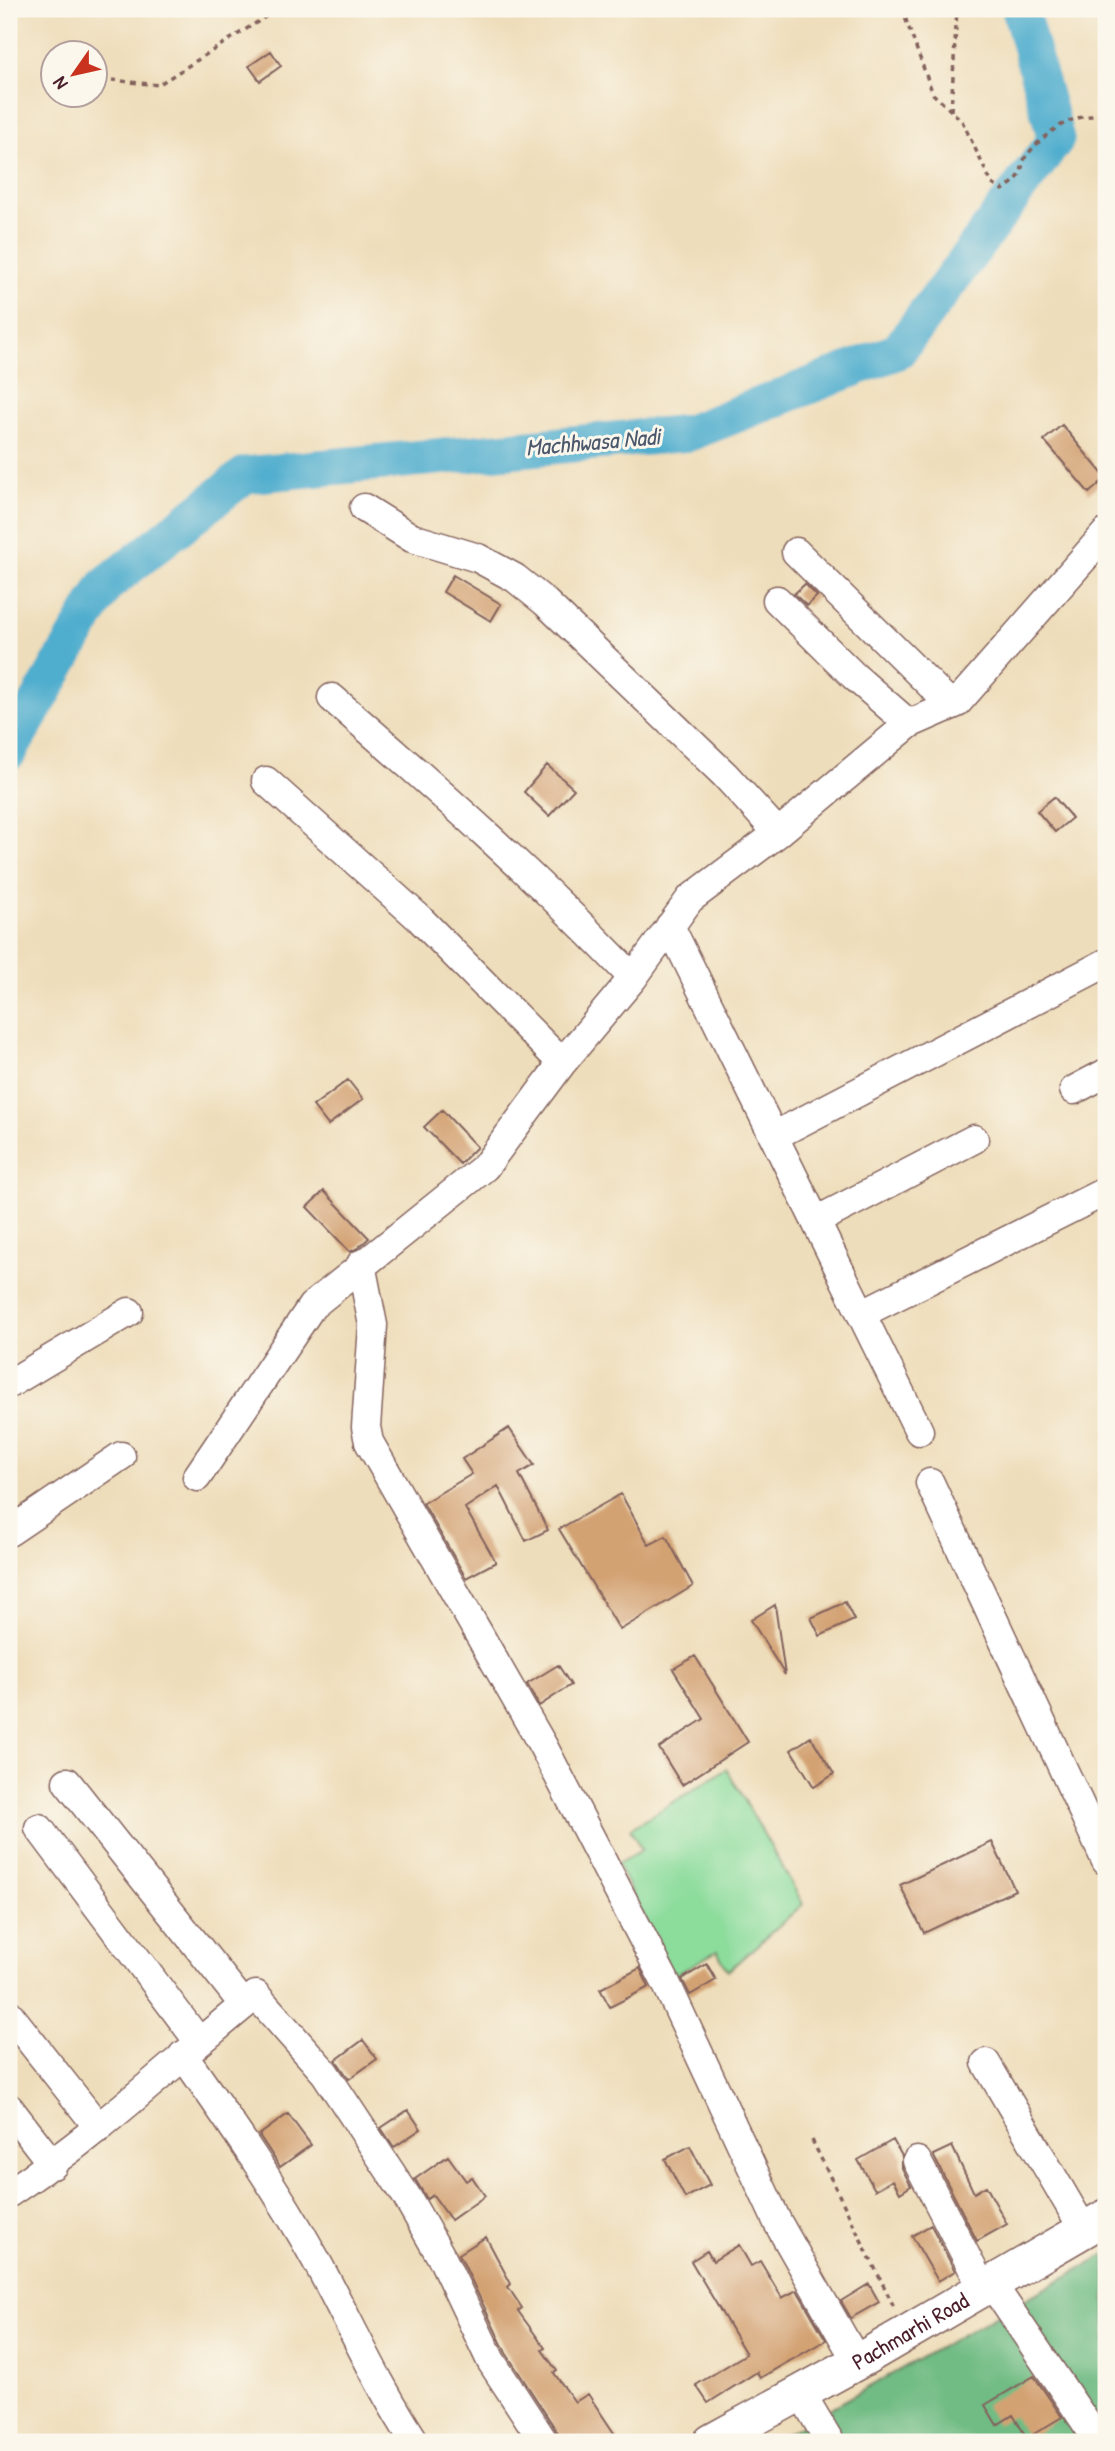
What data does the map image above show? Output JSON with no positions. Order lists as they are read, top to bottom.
{
  "streets": {
    "main road": ["Pachmarhi Road"]
  },
  "water": ["Machhwasa Nadi"],
  "north": "bottom left"
}
